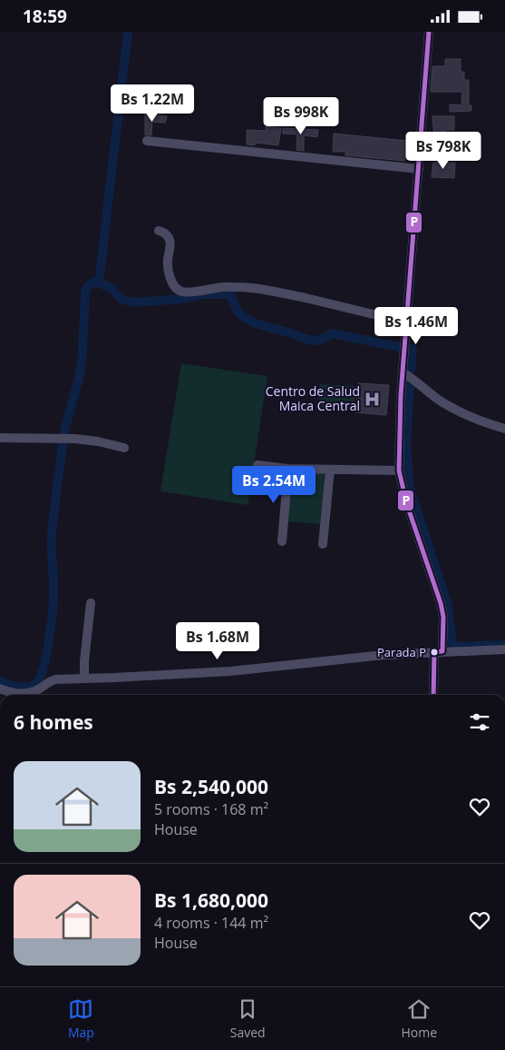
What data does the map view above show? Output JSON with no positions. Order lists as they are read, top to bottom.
{
  "places": {
    "hospital": ["Centro de Salud Maica Central"],
    "other": ["Parada P"]
  },
  "lines": ["transit line P"],
  "page": {
    "status": "18:59",
    "price": [
      "Bs 1.22M",
      "Bs 998K",
      "Bs 798K",
      "Bs 1.46M",
      "Bs 2.54M",
      "Bs 1.68M"
    ],
    "heading": "6 homes",
    "list": [
      {
        "name": "Bs 2,540,000",
        "note": "5 rooms · 168 m² · House"
      },
      {
        "name": "Bs 1,680,000",
        "note": "4 rooms · 144 m² · House"
      }
    ],
    "tabs": ["Map", "Saved", "Home"]
  }
}
